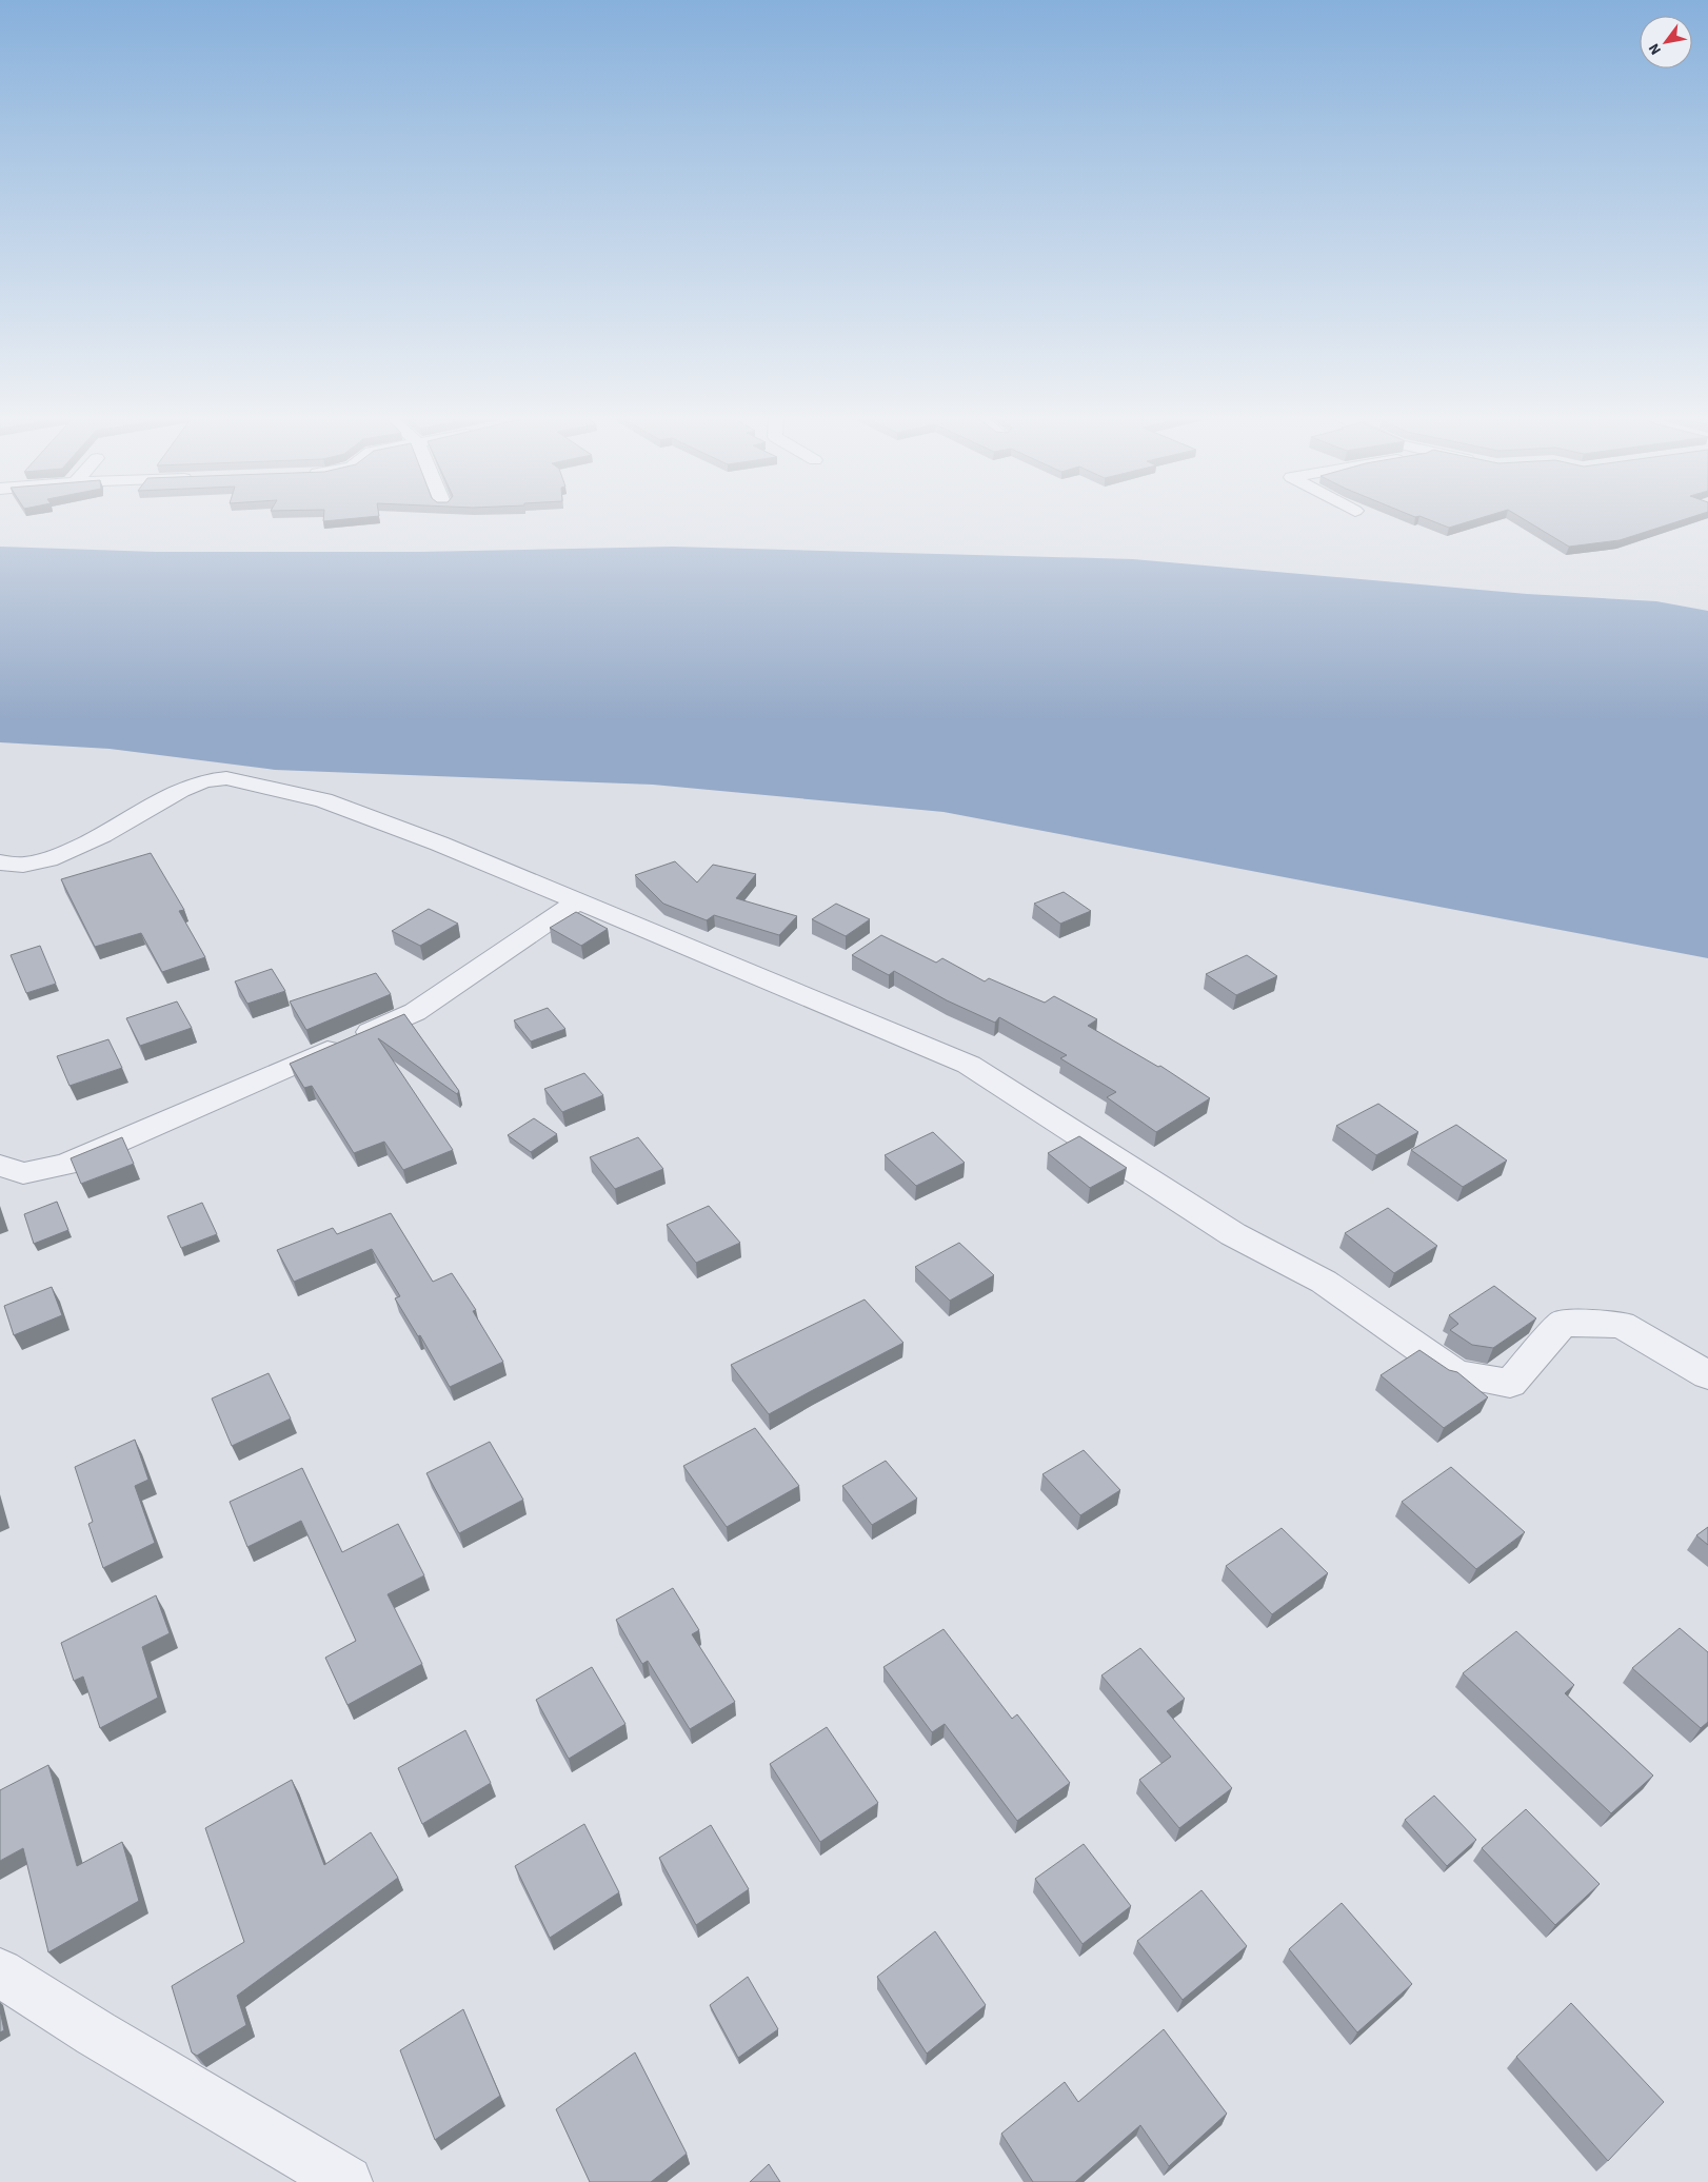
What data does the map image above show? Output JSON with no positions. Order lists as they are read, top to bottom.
{
  "north": "bottom left"
}
